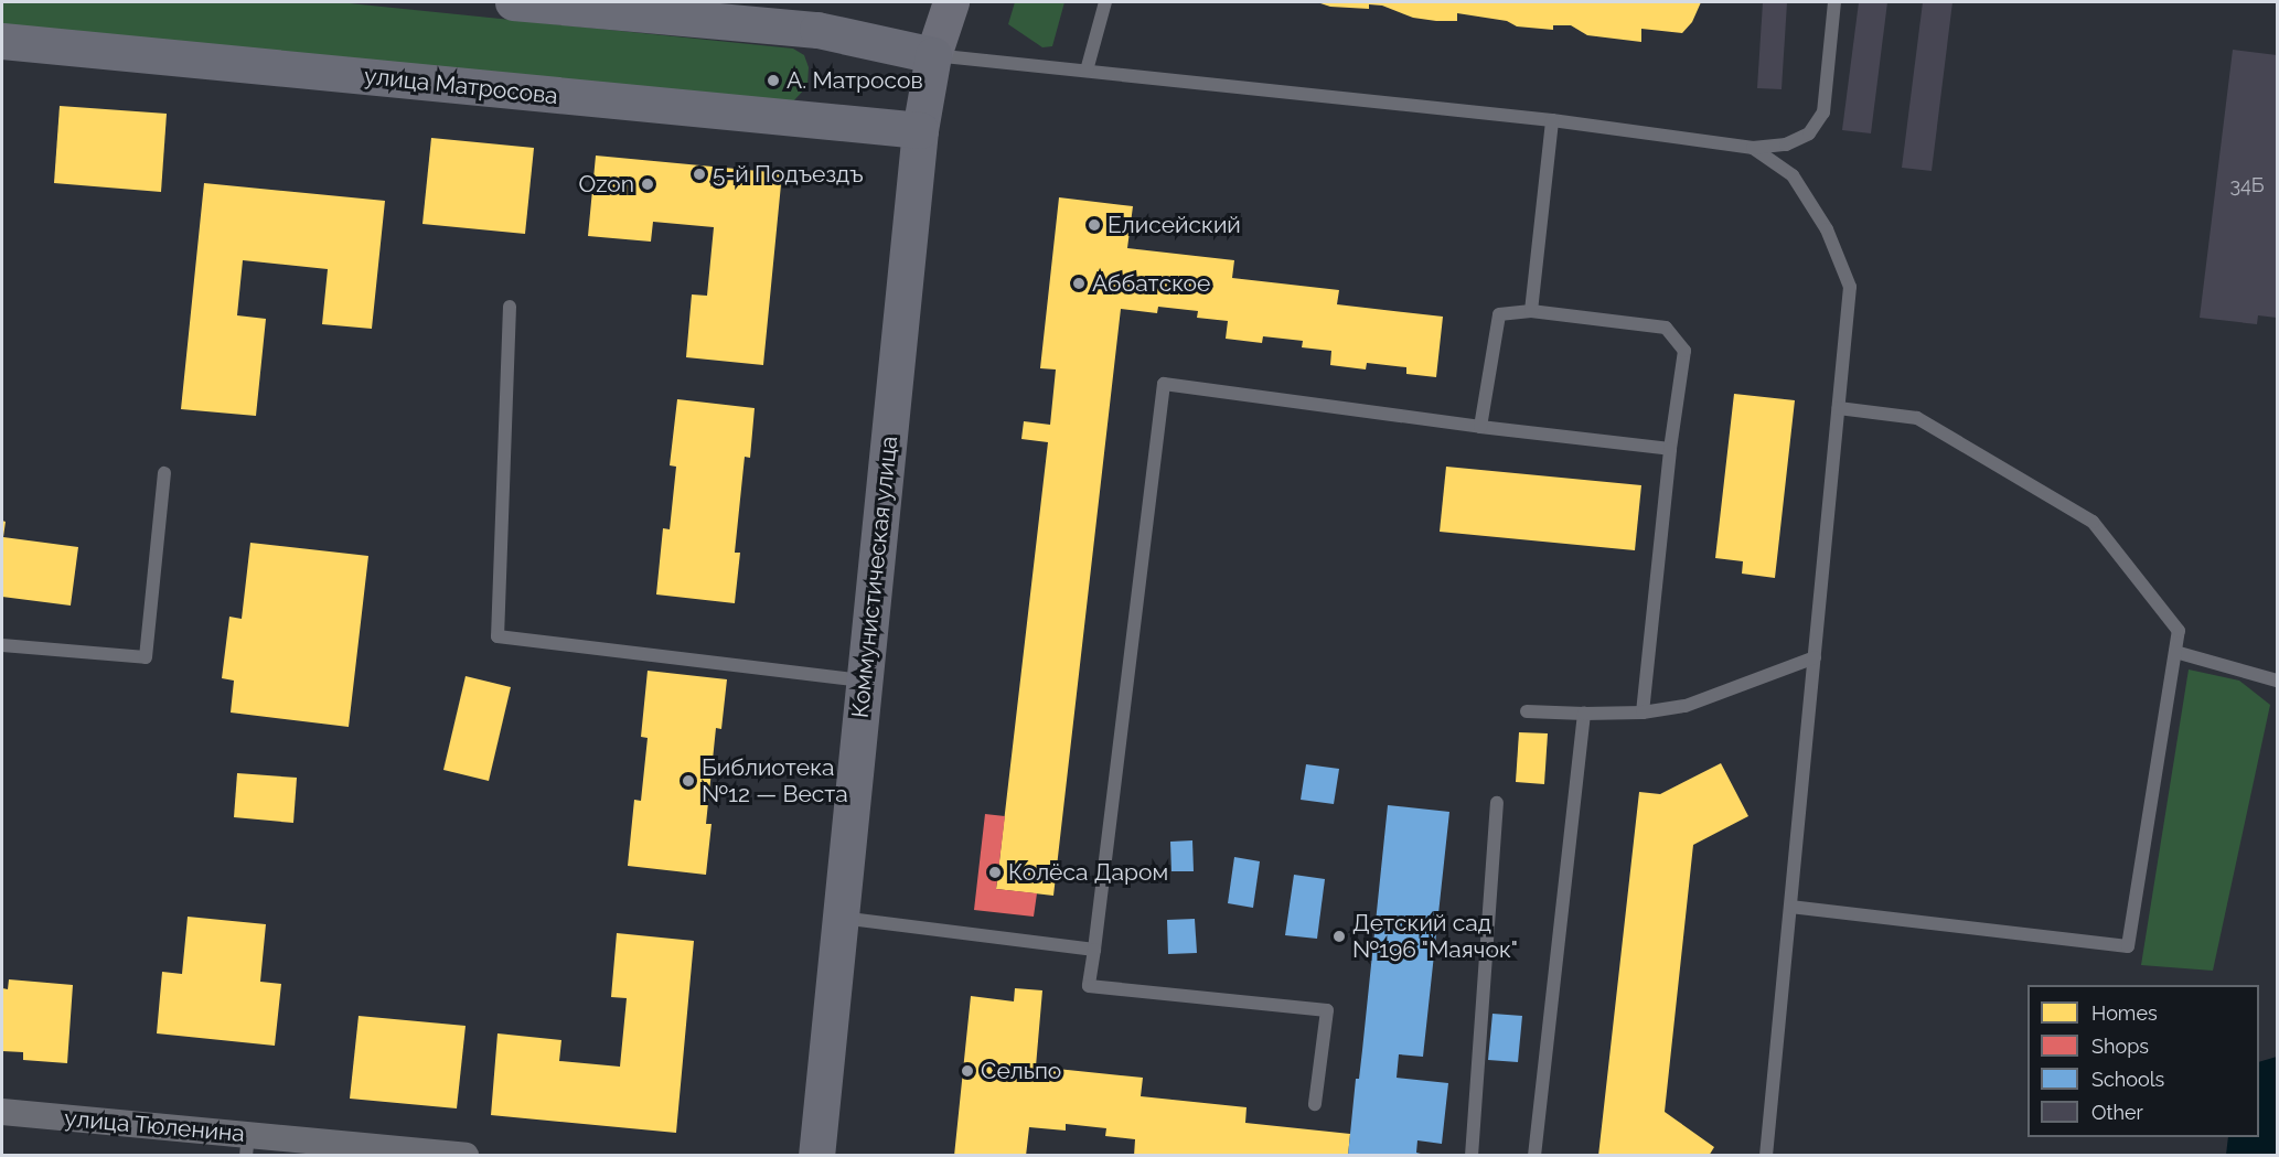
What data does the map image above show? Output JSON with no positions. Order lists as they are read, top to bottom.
{
  "streets": {
    "main road": ["улица Матросова", "Коммунистическая улица"],
    "street": ["улица Тюленина"]
  },
  "crossings": [
    ["улица Матросова", "Коммунистическая улица"]
  ],
  "places": [
    "А. Матросов",
    "5-й Подъездъ",
    "Ozon",
    "Елисейский",
    "Аббатское",
    "Библиотека №12 — Веста",
    "Колёса Даром",
    "Детский сад №196 \"Маячок\"",
    "Сельпо"
  ],
  "house_numbers": ["34Б"],
  "legend": [
    "Homes",
    "Shops",
    "Schools",
    "Other"
  ]
}
